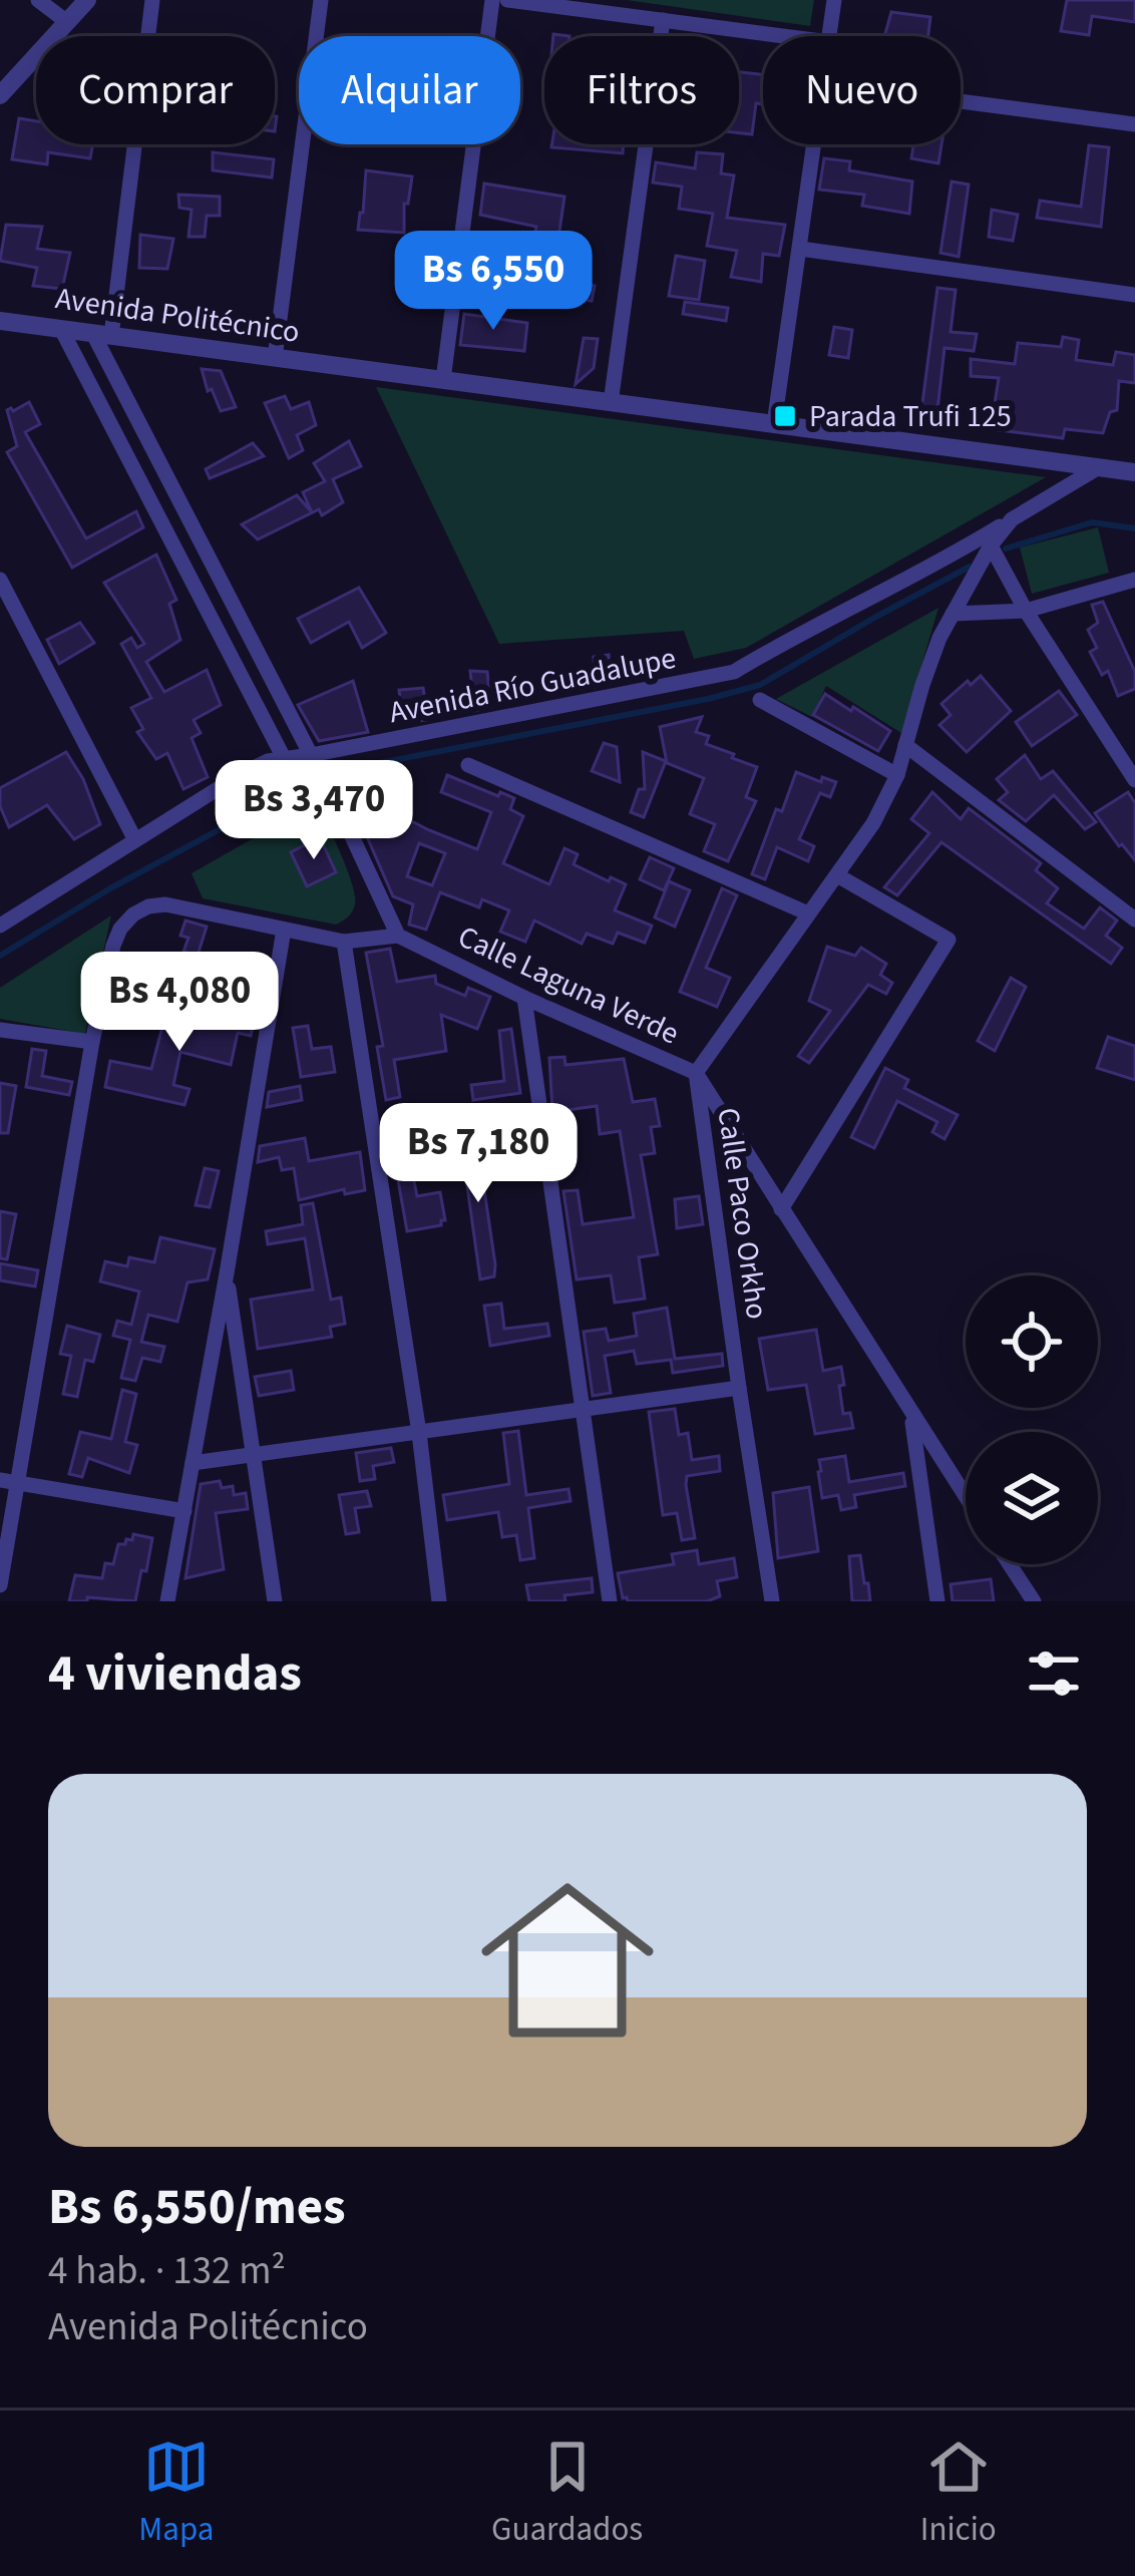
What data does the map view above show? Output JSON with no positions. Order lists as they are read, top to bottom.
{
  "streets": {
    "street": [
      "Avenida Politécnico",
      "Avenida Río Guadalupe",
      "Calle Laguna Verde",
      "Calle Paco Orkho"
    ]
  },
  "crossings": [
    ["Avenida Politécnico", "Avenida Río Guadalupe"],
    ["Avenida Río Guadalupe", "Calle Paco Orkho"],
    ["Calle Laguna Verde", "Calle Paco Orkho"]
  ],
  "places": {
    "transit": ["Parada Trufi 125"]
  },
  "page": {
    "chip": [
      "Comprar",
      "Alquilar",
      "Filtros",
      "Nuevo"
    ],
    "price": [
      "Bs 6,550",
      "Bs 3,470",
      "Bs 4,080",
      "Bs 7,180"
    ],
    "heading": "4 viviendas",
    "list": [
      {
        "name": "Bs 6,550/mes",
        "note": "4 hab. · 132 m² · Avenida Politécnico"
      }
    ],
    "tabs": ["Mapa", "Guardados", "Inicio"]
  }
}
